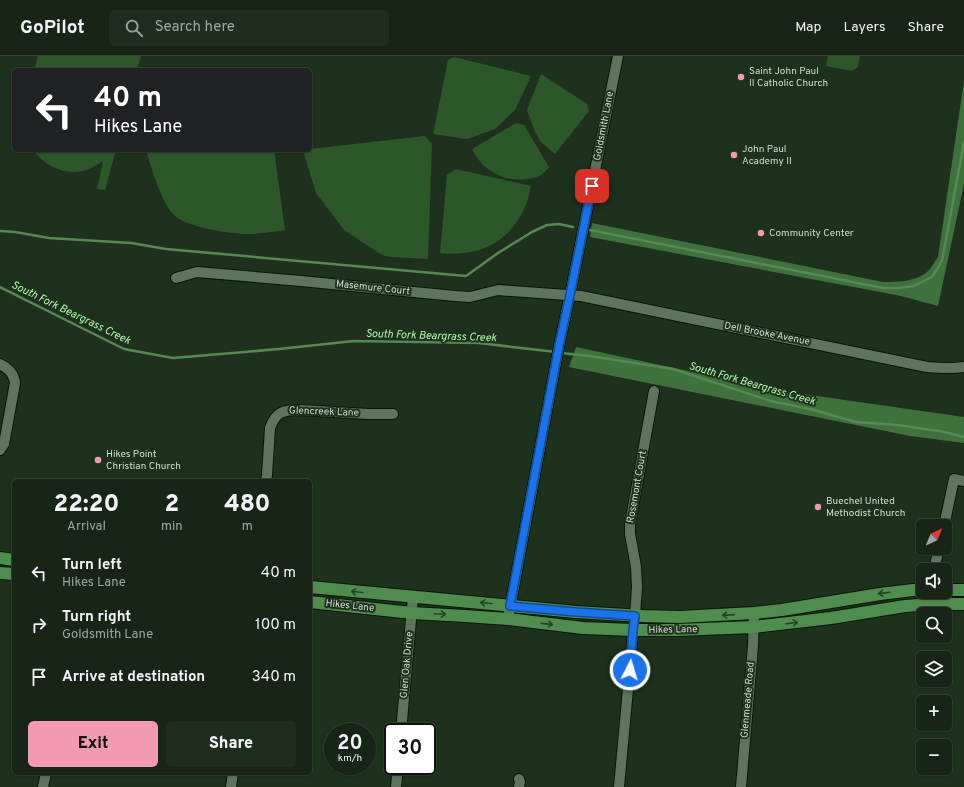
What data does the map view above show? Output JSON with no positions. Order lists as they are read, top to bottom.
{
  "streets": {
    "main road": ["Hikes Lane"],
    "street": [
      "Goldsmith Lane",
      "Masemure Court",
      "Dell Brooke Avenue",
      "Glencreek Lane",
      "Rosemont Court",
      "Glen Oak Drive",
      "Glenmeade Road"
    ]
  },
  "crossings": [
    ["Goldsmith Lane", "Masemure Court"],
    ["Goldsmith Lane", "Dell Brooke Avenue"],
    ["Goldsmith Lane", "Hikes Lane"],
    ["Masemure Court", "Dell Brooke Avenue"],
    ["Rosemont Court", "Hikes Lane"],
    ["Hikes Lane", "Glen Oak Drive"],
    ["Hikes Lane", "Glenmeade Road"]
  ],
  "water": ["South Fork Beargrass Creek"],
  "places": [
    "Saint John Paul II Catholic Church",
    "John Paul Academy II",
    "Community Center",
    "Hikes Point Christian Church",
    "Buechel United Methodist Church"
  ],
  "north": "top right",
  "page": {
    "header": "GoPilot",
    "search": "Search here",
    "nav": ["Map", "Layers", "Share"],
    "turn": ["40 m", "Hikes Lane"],
    "eta": [
      "22:20",
      "Arrival",
      "2",
      "min",
      "480",
      "m"
    ],
    "map_buttons": ["+", "−"],
    "list": [
      {
        "name": "Turn left",
        "note": "Hikes Lane",
        "value": "40 m"
      },
      {
        "name": "Turn right",
        "note": "Goldsmith Lane",
        "value": "100 m"
      },
      {
        "name": "Arrive at destination",
        "value": "340 m"
      }
    ],
    "buttons": ["Exit", "Share"],
    "speed": "20 km/h",
    "limit": "30"
  }
}
